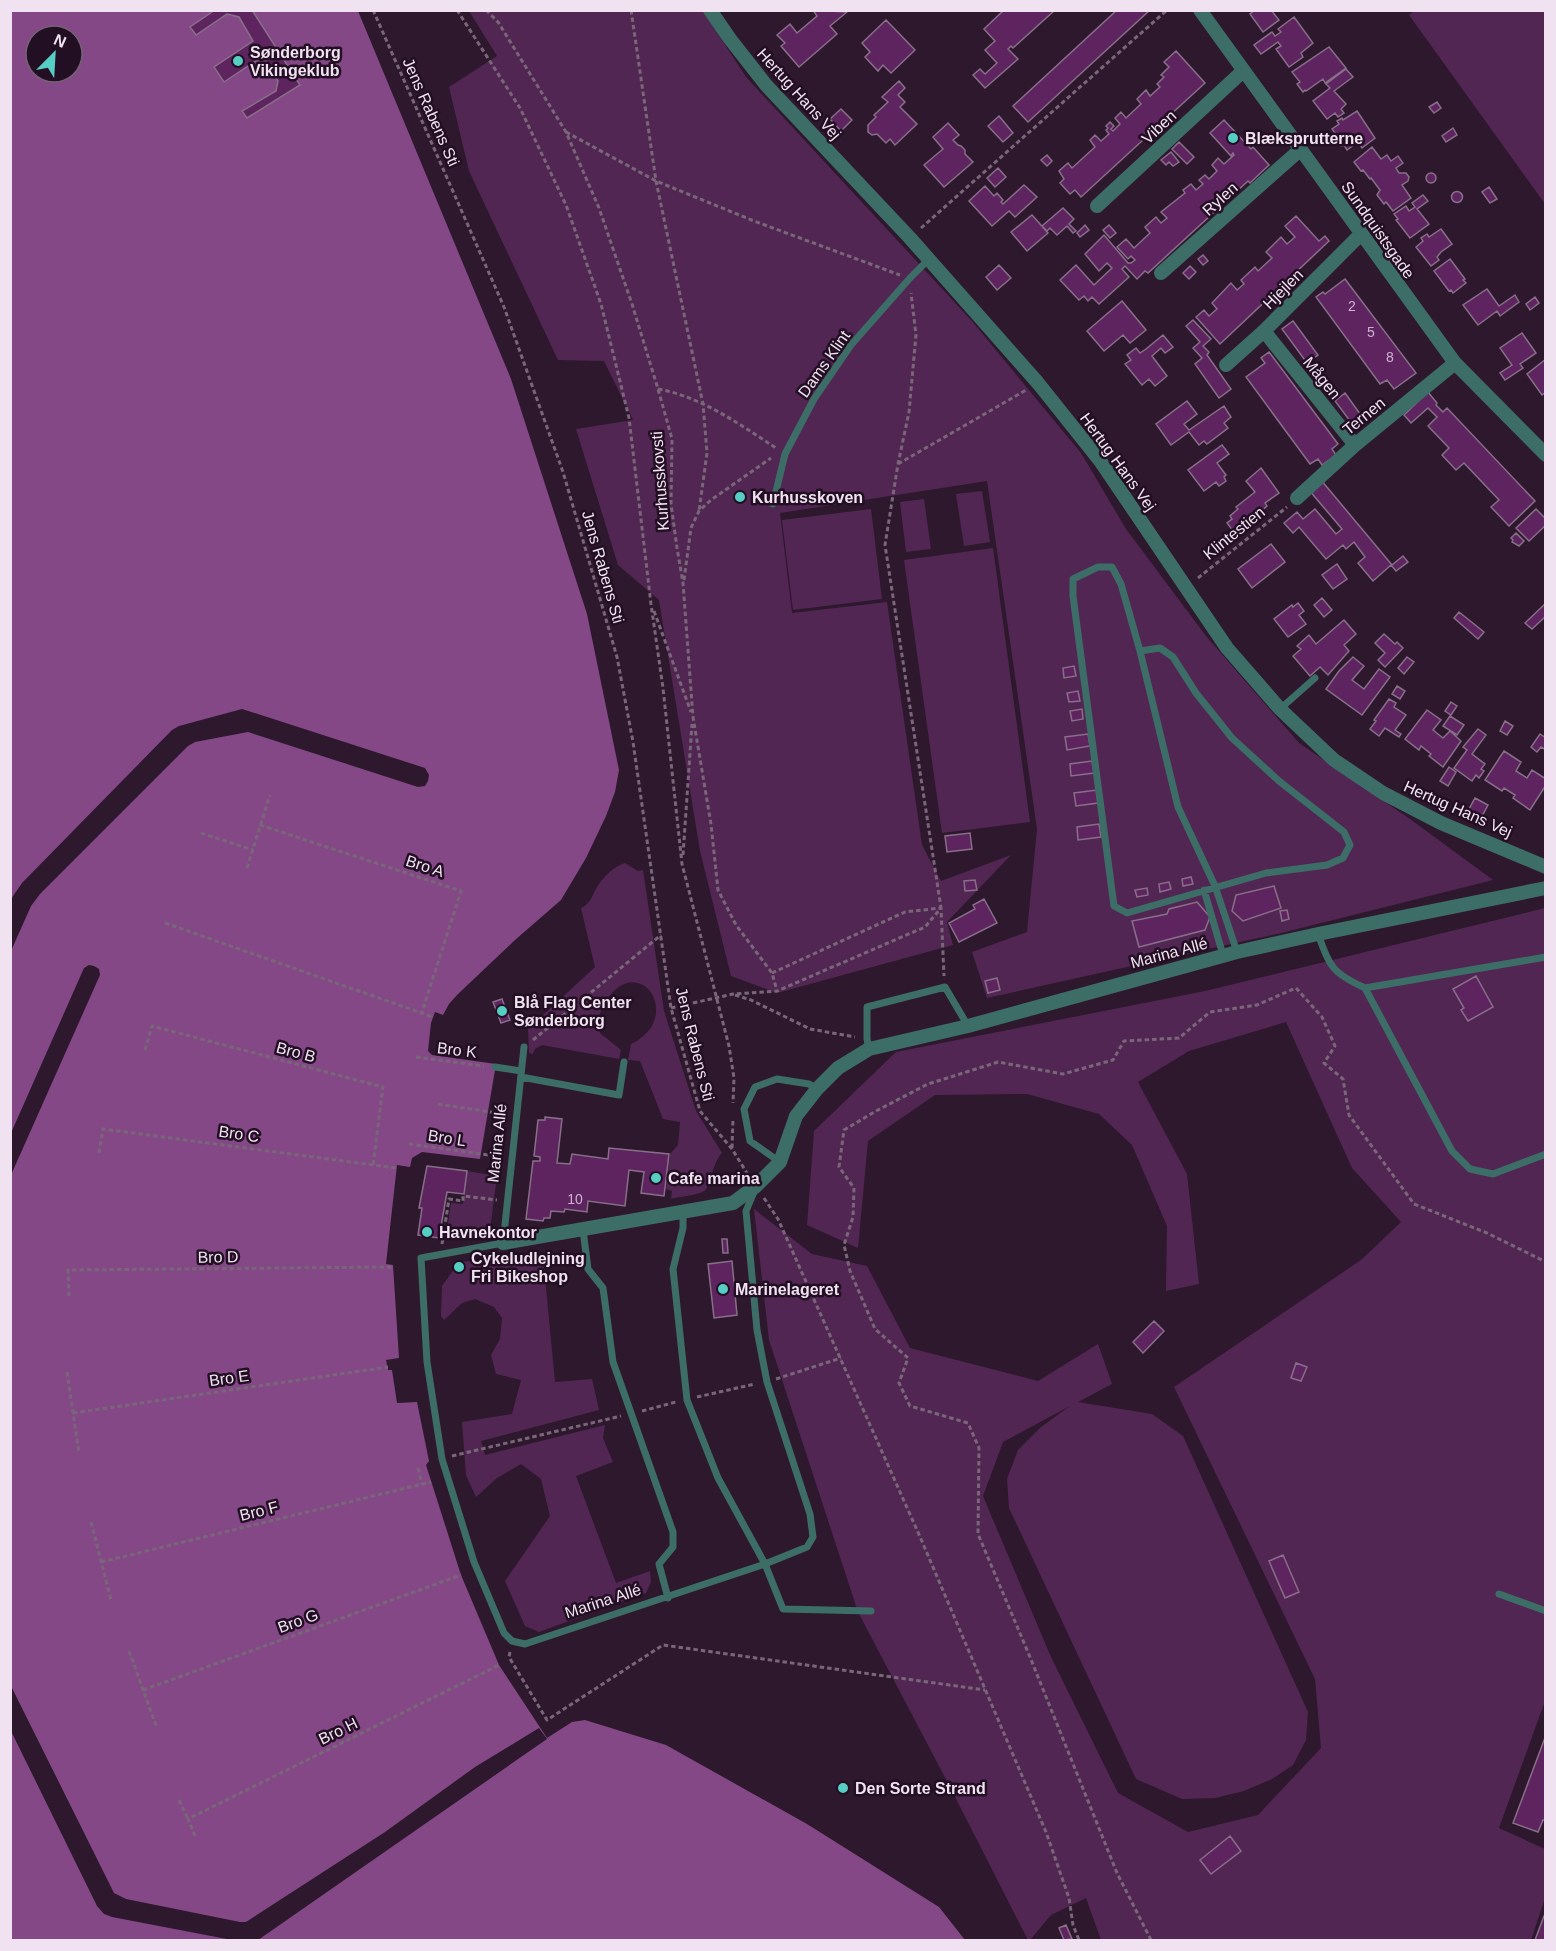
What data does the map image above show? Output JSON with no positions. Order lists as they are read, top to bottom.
{
  "streets": {
    "street": [
      "Hertug Hans Vej",
      "Viben",
      "Rylen",
      "Sundquistsgade",
      "Hjejlen",
      "Mågen",
      "Ternen",
      "Marina Allé"
    ],
    "lane": ["Dams Klint"],
    "path": [
      "Jens Rabens Sti",
      "Kurhusskovsti",
      "Klintestien",
      "Bro A",
      "Bro K",
      "Bro B",
      "Bro C",
      "Bro L",
      "Bro D",
      "Bro E",
      "Bro F",
      "Bro G",
      "Bro H"
    ]
  },
  "crossings": [
    ["Hertug Hans Vej", "Dams Klint"],
    ["Hertug Hans Vej", "Klintestien"],
    ["Jens Rabens Sti", "Marina Allé"],
    ["Viben", "Sundquistsgade"],
    ["Rylen", "Sundquistsgade"],
    ["Sundquistsgade", "Hjejlen"],
    ["Sundquistsgade", "Ternen"],
    ["Hjejlen", "Mågen"],
    ["Mågen", "Ternen"],
    ["Ternen", "Klintestien"],
    ["Marina Allé", "Bro L"],
    ["Bro B", "Bro C"]
  ],
  "places": [
    "Sønderborg Vikingeklub",
    "Blæksprutterne",
    "Kurhusskoven",
    "Blå Flag Center Sønderborg",
    "Cafe marina",
    "Havnekontor",
    "Cykeludlejning Fri Bikeshop",
    "Marinelageret",
    "Den Sorte Strand"
  ],
  "house_numbers": [
    "2",
    "5",
    "8",
    "10"
  ],
  "north": "top right"
}
